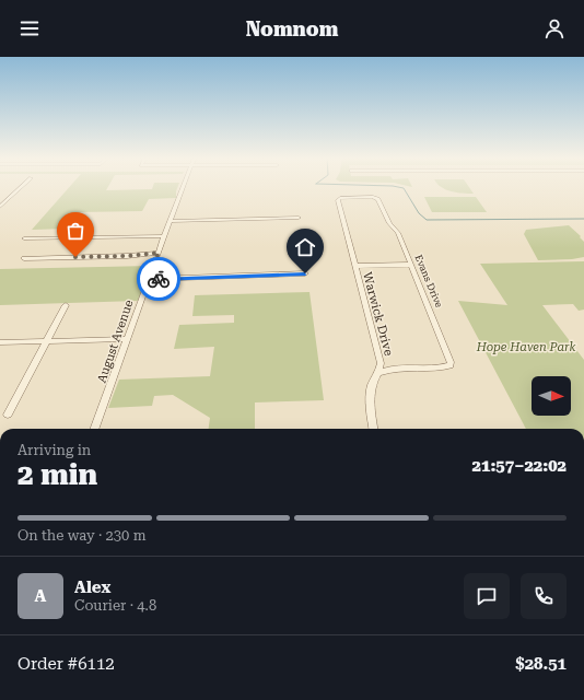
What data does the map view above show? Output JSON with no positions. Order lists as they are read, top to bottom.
{
  "streets": {
    "street": ["Evans Drive", "Warwick Drive", "August Avenue"]
  },
  "crossings": [
    ["Evans Drive", "Warwick Drive"]
  ],
  "parks": ["Hope Haven Park"],
  "north": "right",
  "page": {
    "header": "Nomnom",
    "heading": ["2 min", "Arriving in", "21:57–22:02"],
    "panel": [
      "Alex",
      "Courier · 4.8",
      "Order #6112",
      "$28.51"
    ],
    "bar": "On the way · 230 m",
    "round": "A"
  }
}
